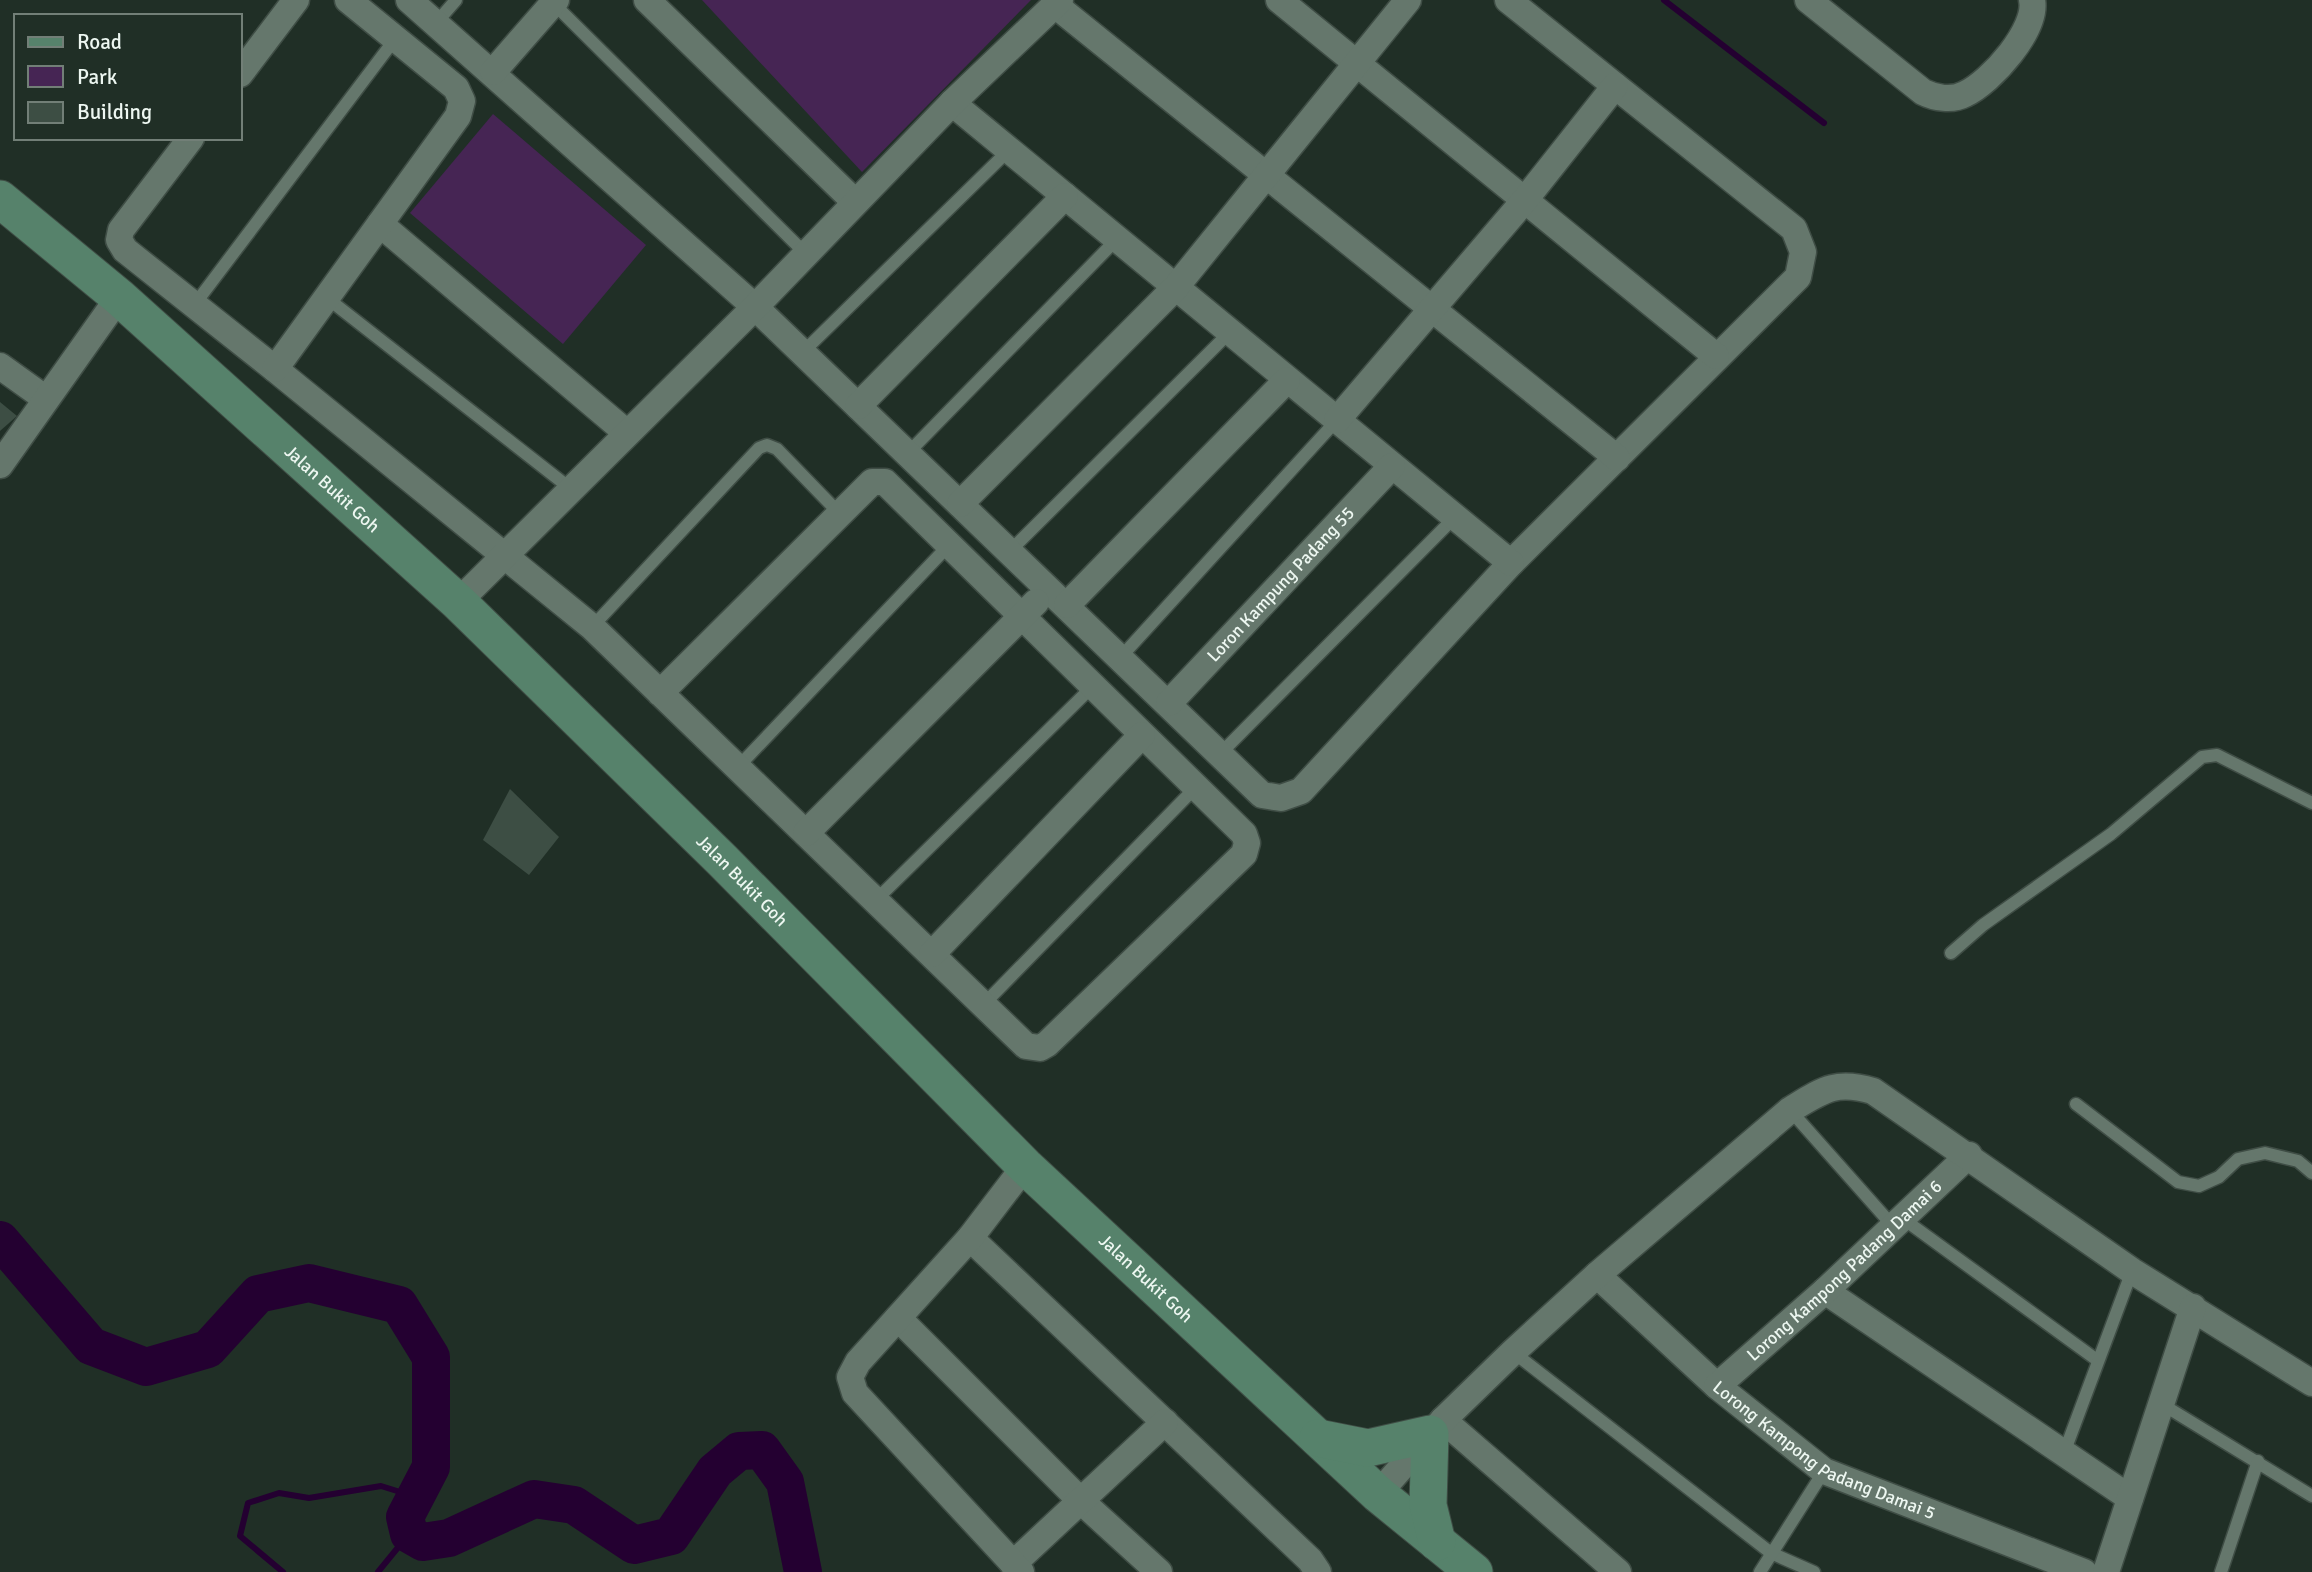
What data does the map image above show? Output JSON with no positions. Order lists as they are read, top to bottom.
{
  "streets": {
    "main road": ["Jalan Bukit Goh"],
    "street": ["Loron Kampung Padang 55", "Lorong Kampong Padang Damai 6", "Lorong Kampong Padang Damai 5"]
  },
  "crossings": [
    ["Lorong Kampong Padang Damai 6", "Lorong Kampong Padang Damai 5"]
  ],
  "legend": ["Road", "Park", "Building"]
}
